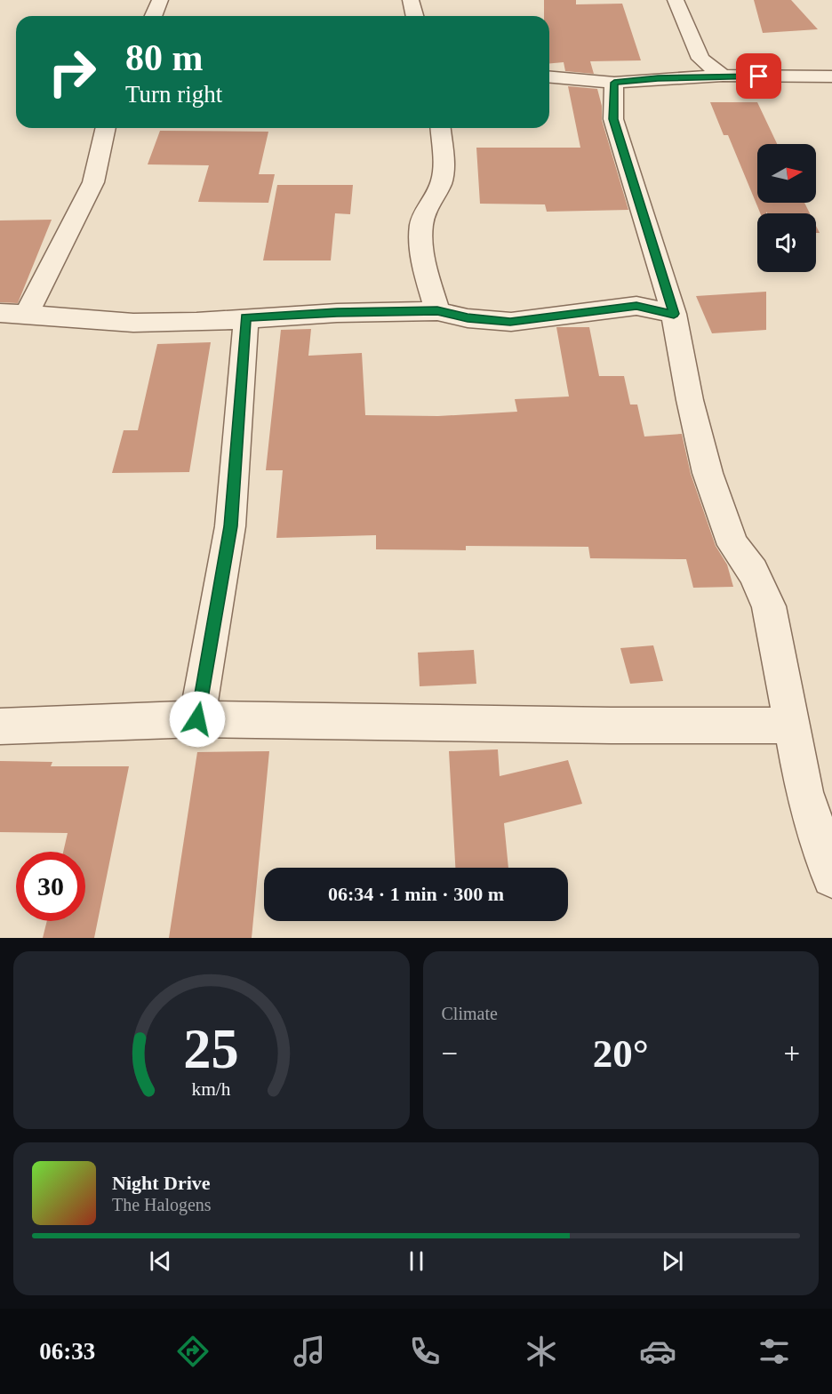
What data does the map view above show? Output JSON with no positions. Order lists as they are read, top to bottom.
{
  "north": "right",
  "page": {
    "turn": ["80 m", "Turn right"],
    "limit": "30",
    "trip": "06:34 · 1 min · 300 m",
    "tile": "Climate",
    "heat": ["−", "20°", "+"],
    "song": ["Night Drive", "The Halogens"],
    "tabs": "06:33",
    "gauge": ["25", "km/h"]
  }
}
